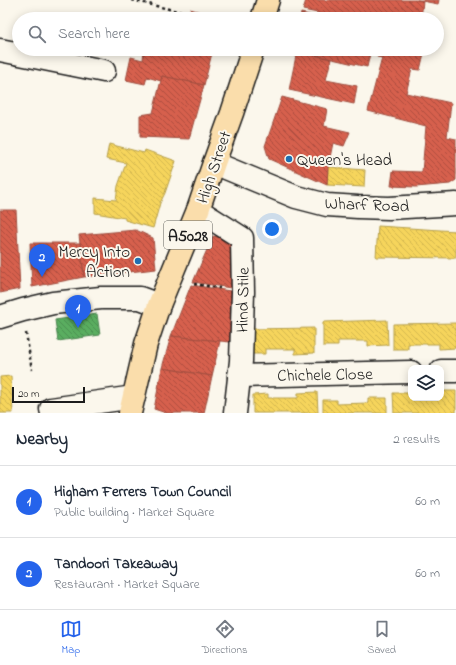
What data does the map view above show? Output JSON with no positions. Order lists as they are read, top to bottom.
{
  "streets": {
    "main road": ["High Street", "A5028"],
    "street": ["Wharf Road", "Hind Stile", "Chichele Close"]
  },
  "crossings": [
    ["High Street", "Wharf Road"],
    ["High Street", "A5028"],
    ["High Street", "Hind Stile"],
    ["Hind Stile", "Chichele Close"]
  ],
  "places": ["Queen's Head", "Mercy Into Action"],
  "scale_bar": "20 m",
  "page": {
    "search": "Search here",
    "pins": ["2", "1"],
    "scale": "20 m",
    "heading": ["Nearby", "2 results"],
    "list": [
      {
        "mark": "1",
        "name": "Higham Ferrers Town Council",
        "note": "Public building · Market Square",
        "value": "60 m"
      },
      {
        "mark": "2",
        "name": "Tandoori Takeaway",
        "note": "Restaurant · Market Square",
        "value": "60 m"
      }
    ],
    "nav": ["Map", "Directions", "Saved"]
  }
}
